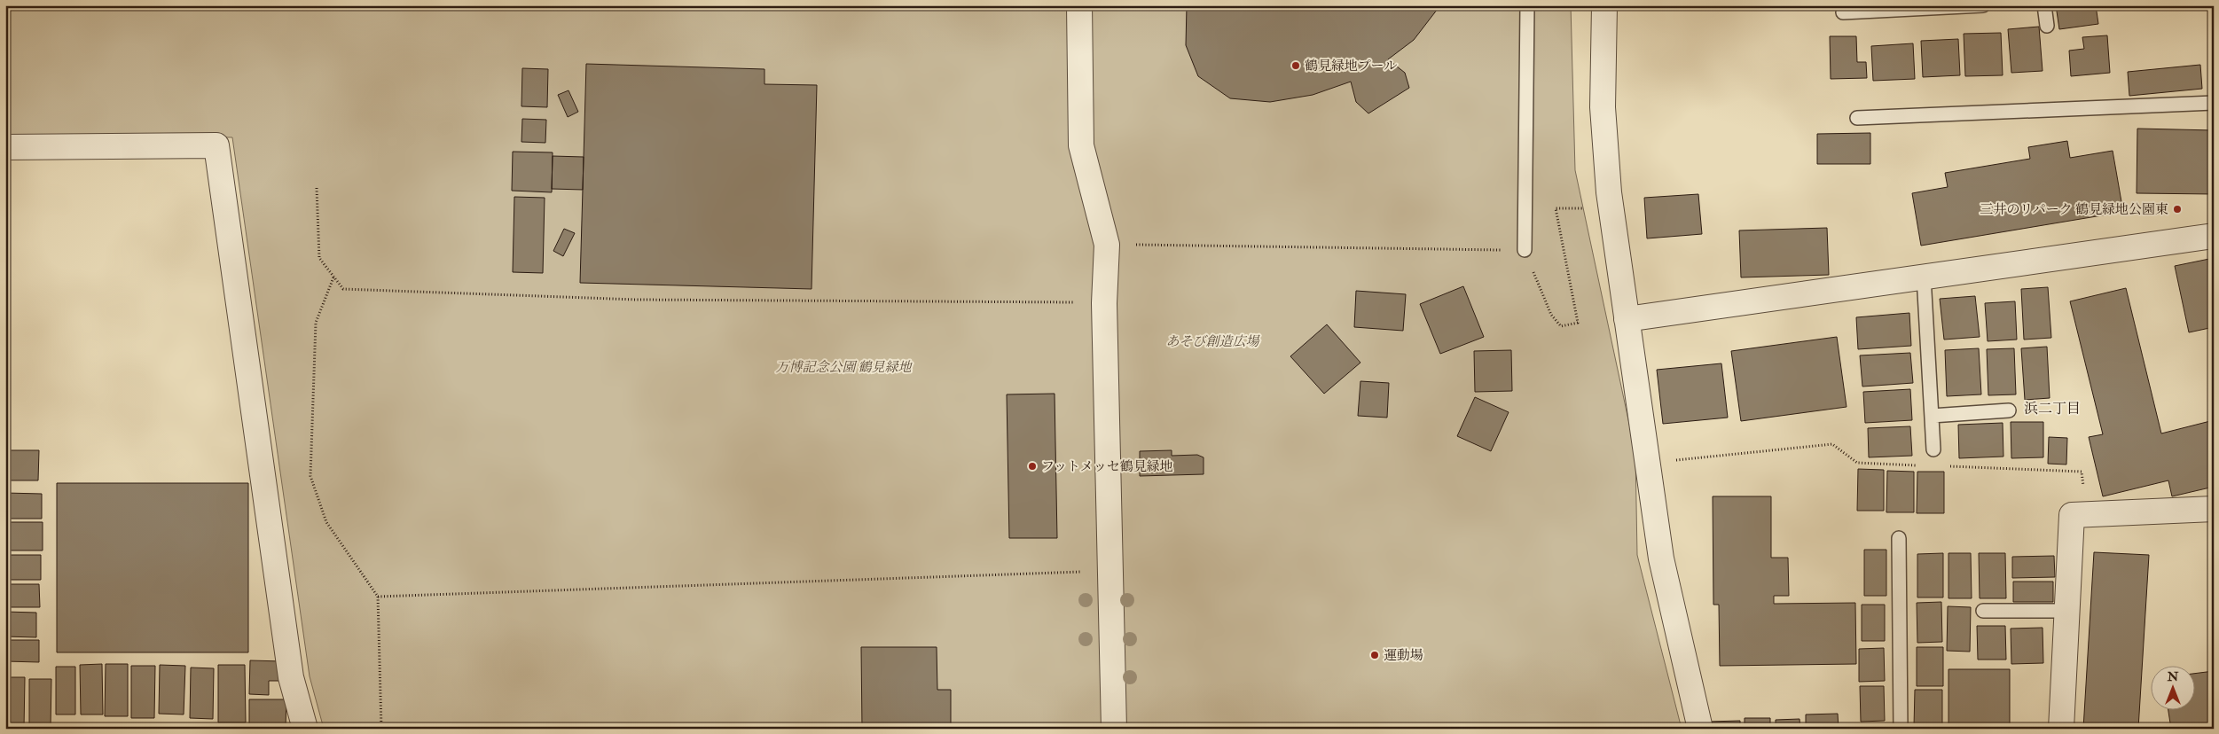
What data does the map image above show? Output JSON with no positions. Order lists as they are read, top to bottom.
{
  "districts": ["浜二丁目"],
  "parks": ["あそび創造広場", "万博記念公園 鶴見緑地"],
  "places": [
    "鶴見緑地プール",
    "三井のリパーク 鶴見緑地公園東",
    "フットメッセ鶴見緑地",
    "運動場"
  ],
  "north": "top"
}
